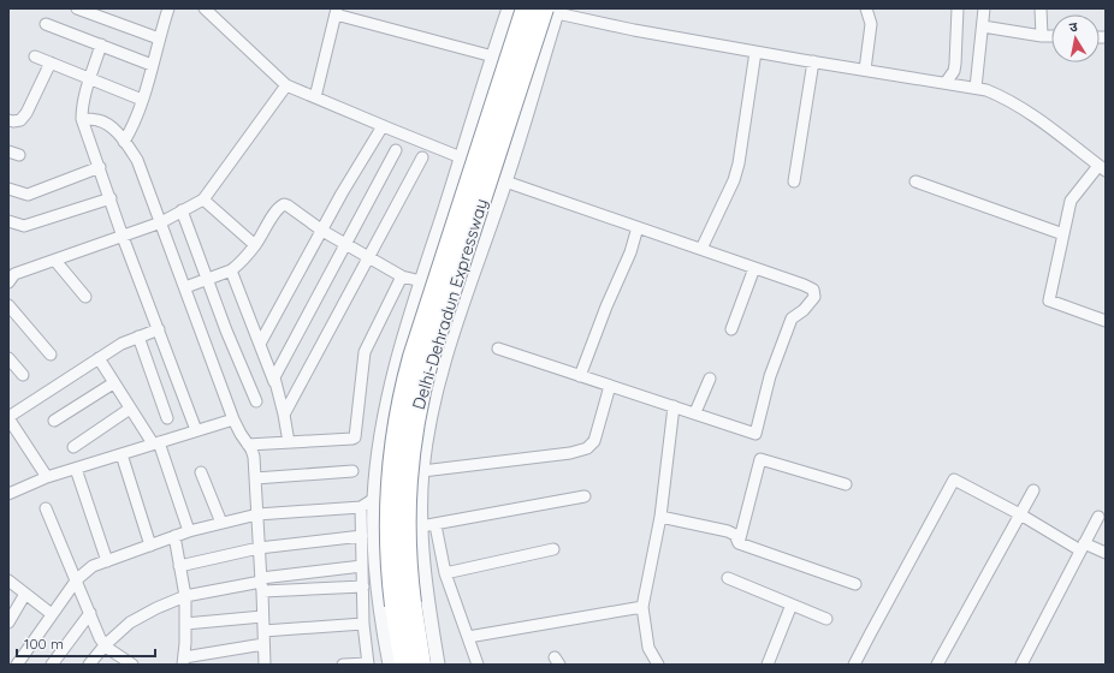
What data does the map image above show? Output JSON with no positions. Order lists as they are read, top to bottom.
{
  "streets": {
    "highway": ["Delhi-Dehradun Expressway"]
  },
  "scale_bar": "100 m",
  "north": "top"
}
